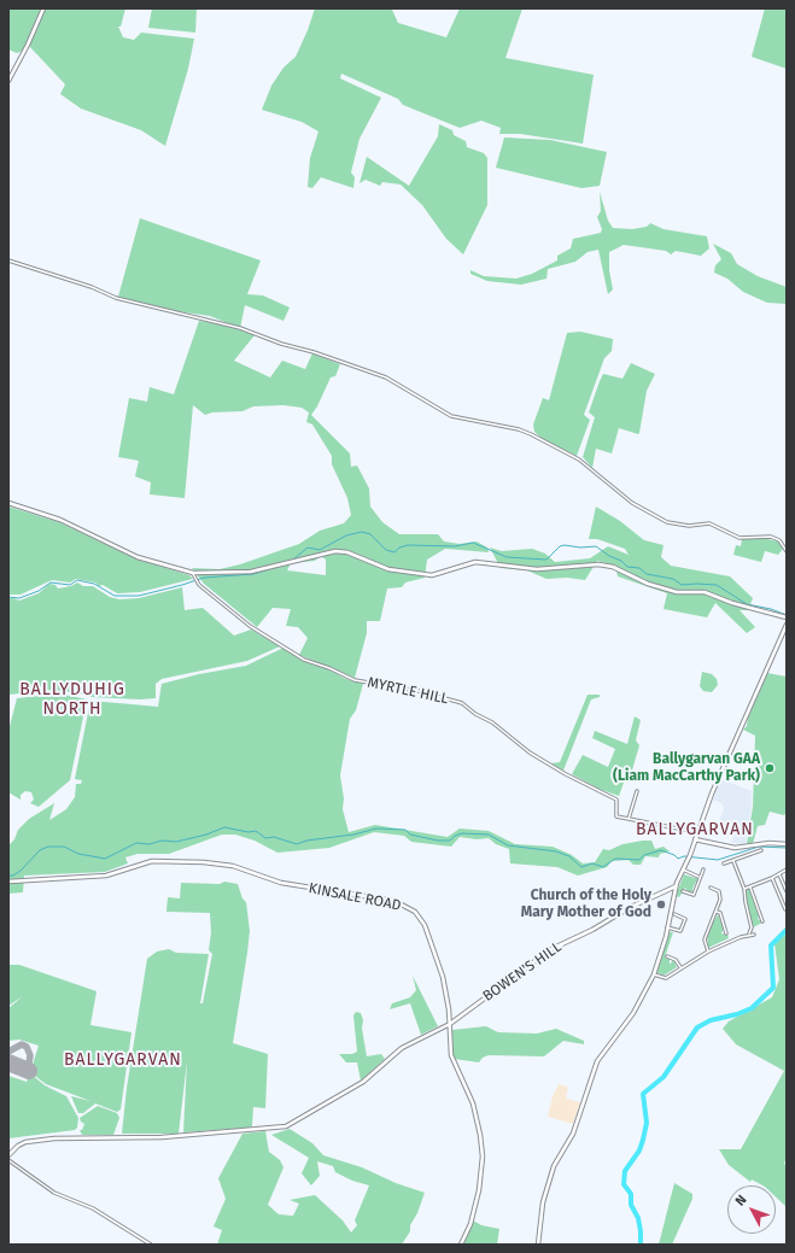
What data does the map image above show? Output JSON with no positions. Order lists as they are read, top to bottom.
{
  "streets": {
    "street": ["MYRTLE HILL", "KINSALE ROAD", "BOWEN'S HILL"]
  },
  "crossings": [
    ["KINSALE ROAD", "BOWEN'S HILL"]
  ],
  "districts": ["BALLYDUHIG NORTH", "BALLYGARVAN", "BALLYGARVAN"],
  "places": ["Ballygarvan GAA (Liam MacCarthy Park)", "Church of the Holy Mary Mother of God"],
  "north": "top left"
}
